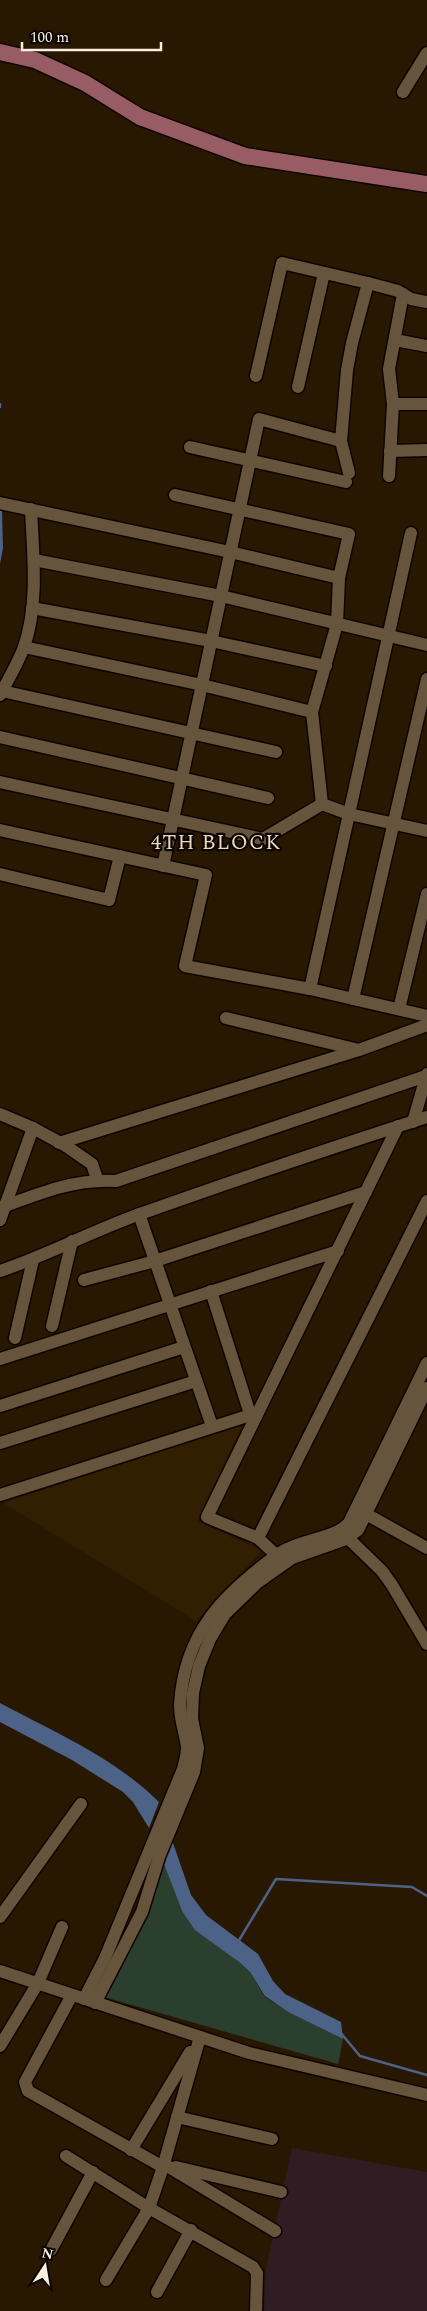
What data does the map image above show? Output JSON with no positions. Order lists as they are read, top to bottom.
{
  "districts": ["4TH BLOCK"],
  "scale_bar": "100 m",
  "north": "top"
}
